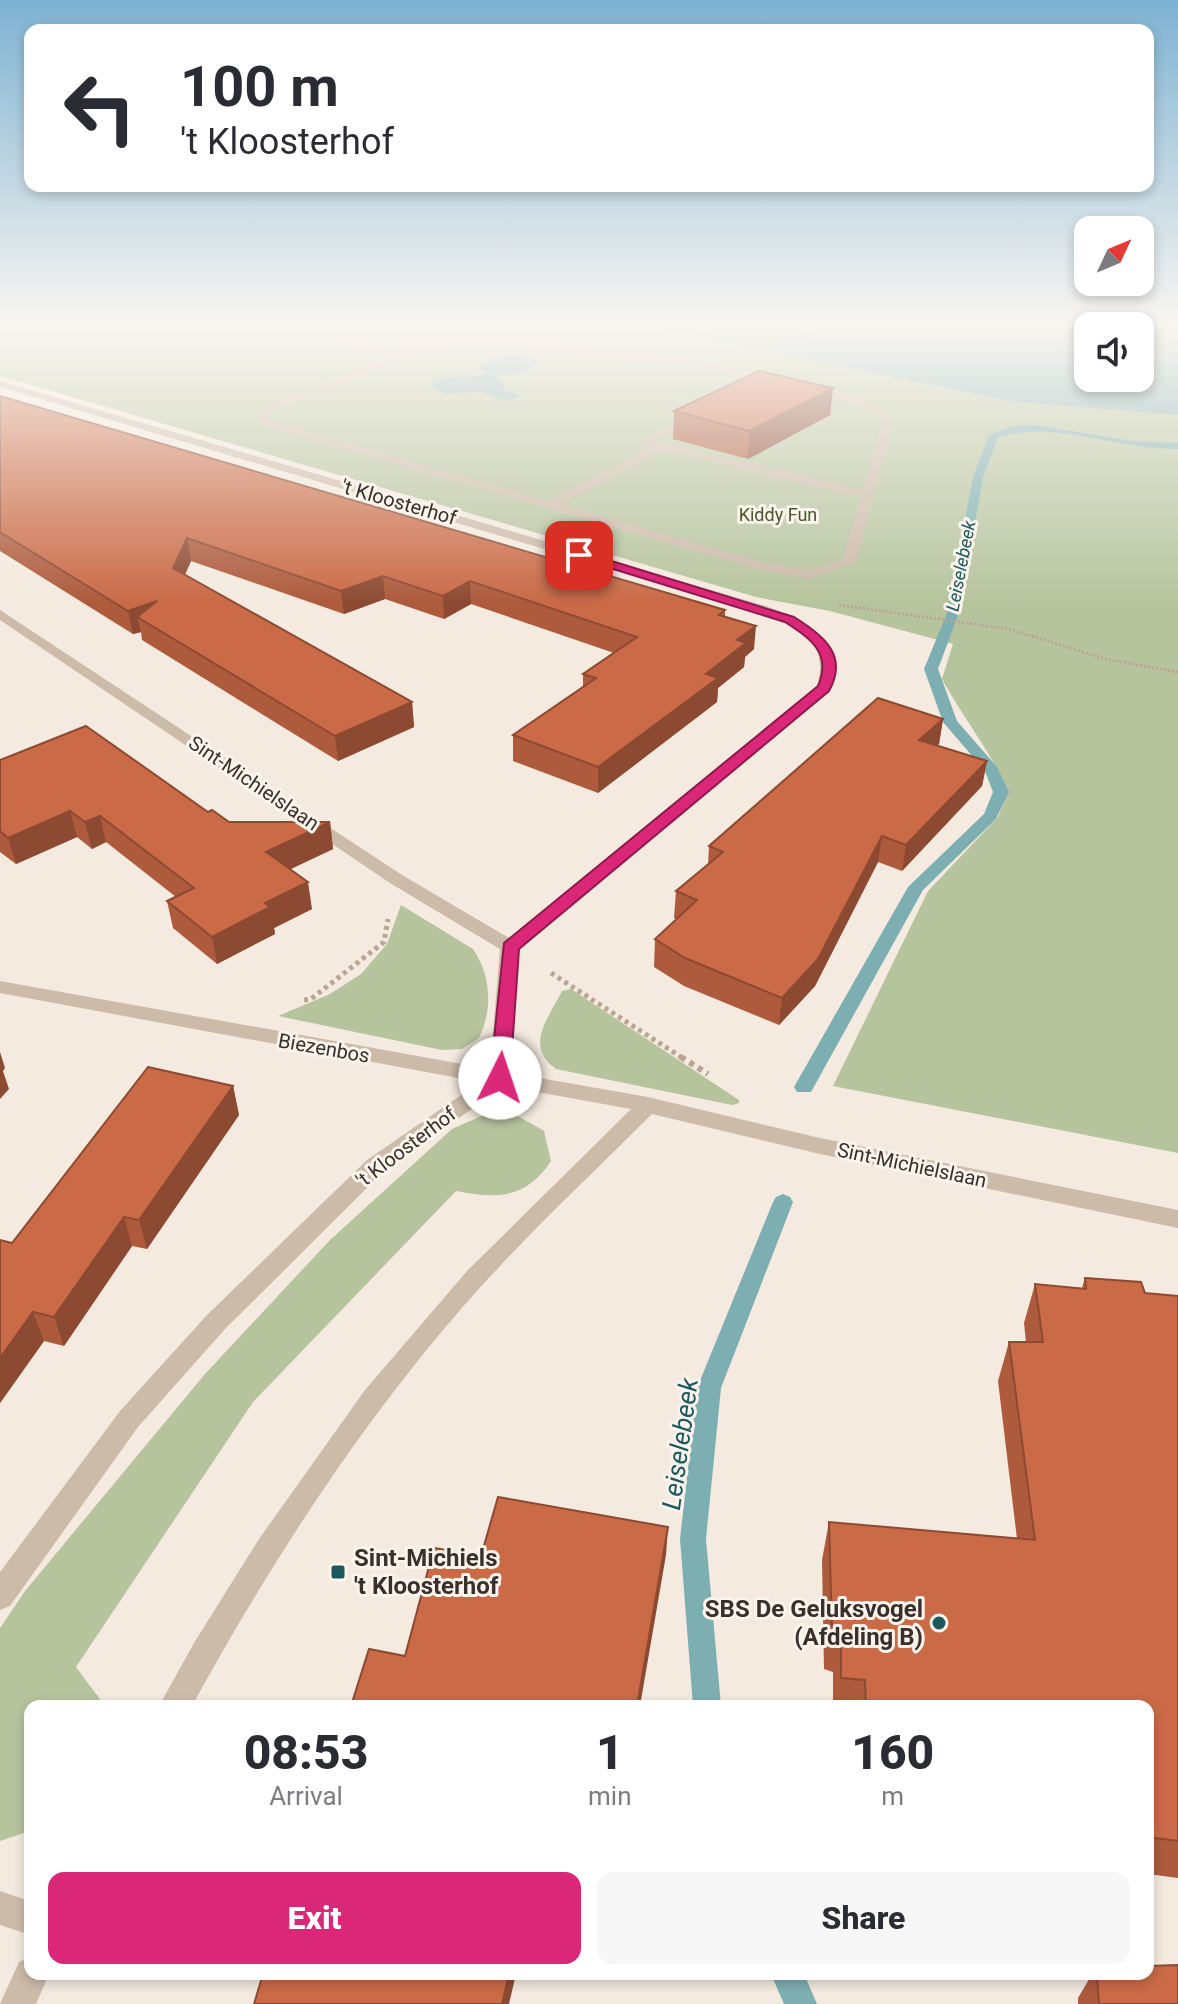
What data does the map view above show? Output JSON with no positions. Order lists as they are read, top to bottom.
{
  "streets": {
    "street": ["'t Kloosterhof", "Sint-Michielslaan", "Biezenbos"]
  },
  "crossings": [
    ["'t Kloosterhof", "Biezenbos"],
    ["Sint-Michielslaan", "Biezenbos"]
  ],
  "water": ["Leiselebeek"],
  "parks": ["Kiddy Fun"],
  "places": {
    "transit": ["Sint-Michiels 't Kloosterhof"],
    "other": ["SBS De Geluksvogel (Afdeling B)"]
  },
  "north": "top right",
  "page": {
    "turn": ["100 m", "'t Kloosterhof"],
    "eta": [
      "08:53",
      "Arrival",
      "1",
      "min",
      "160",
      "m"
    ],
    "buttons": ["Exit", "Share"]
  }
}
